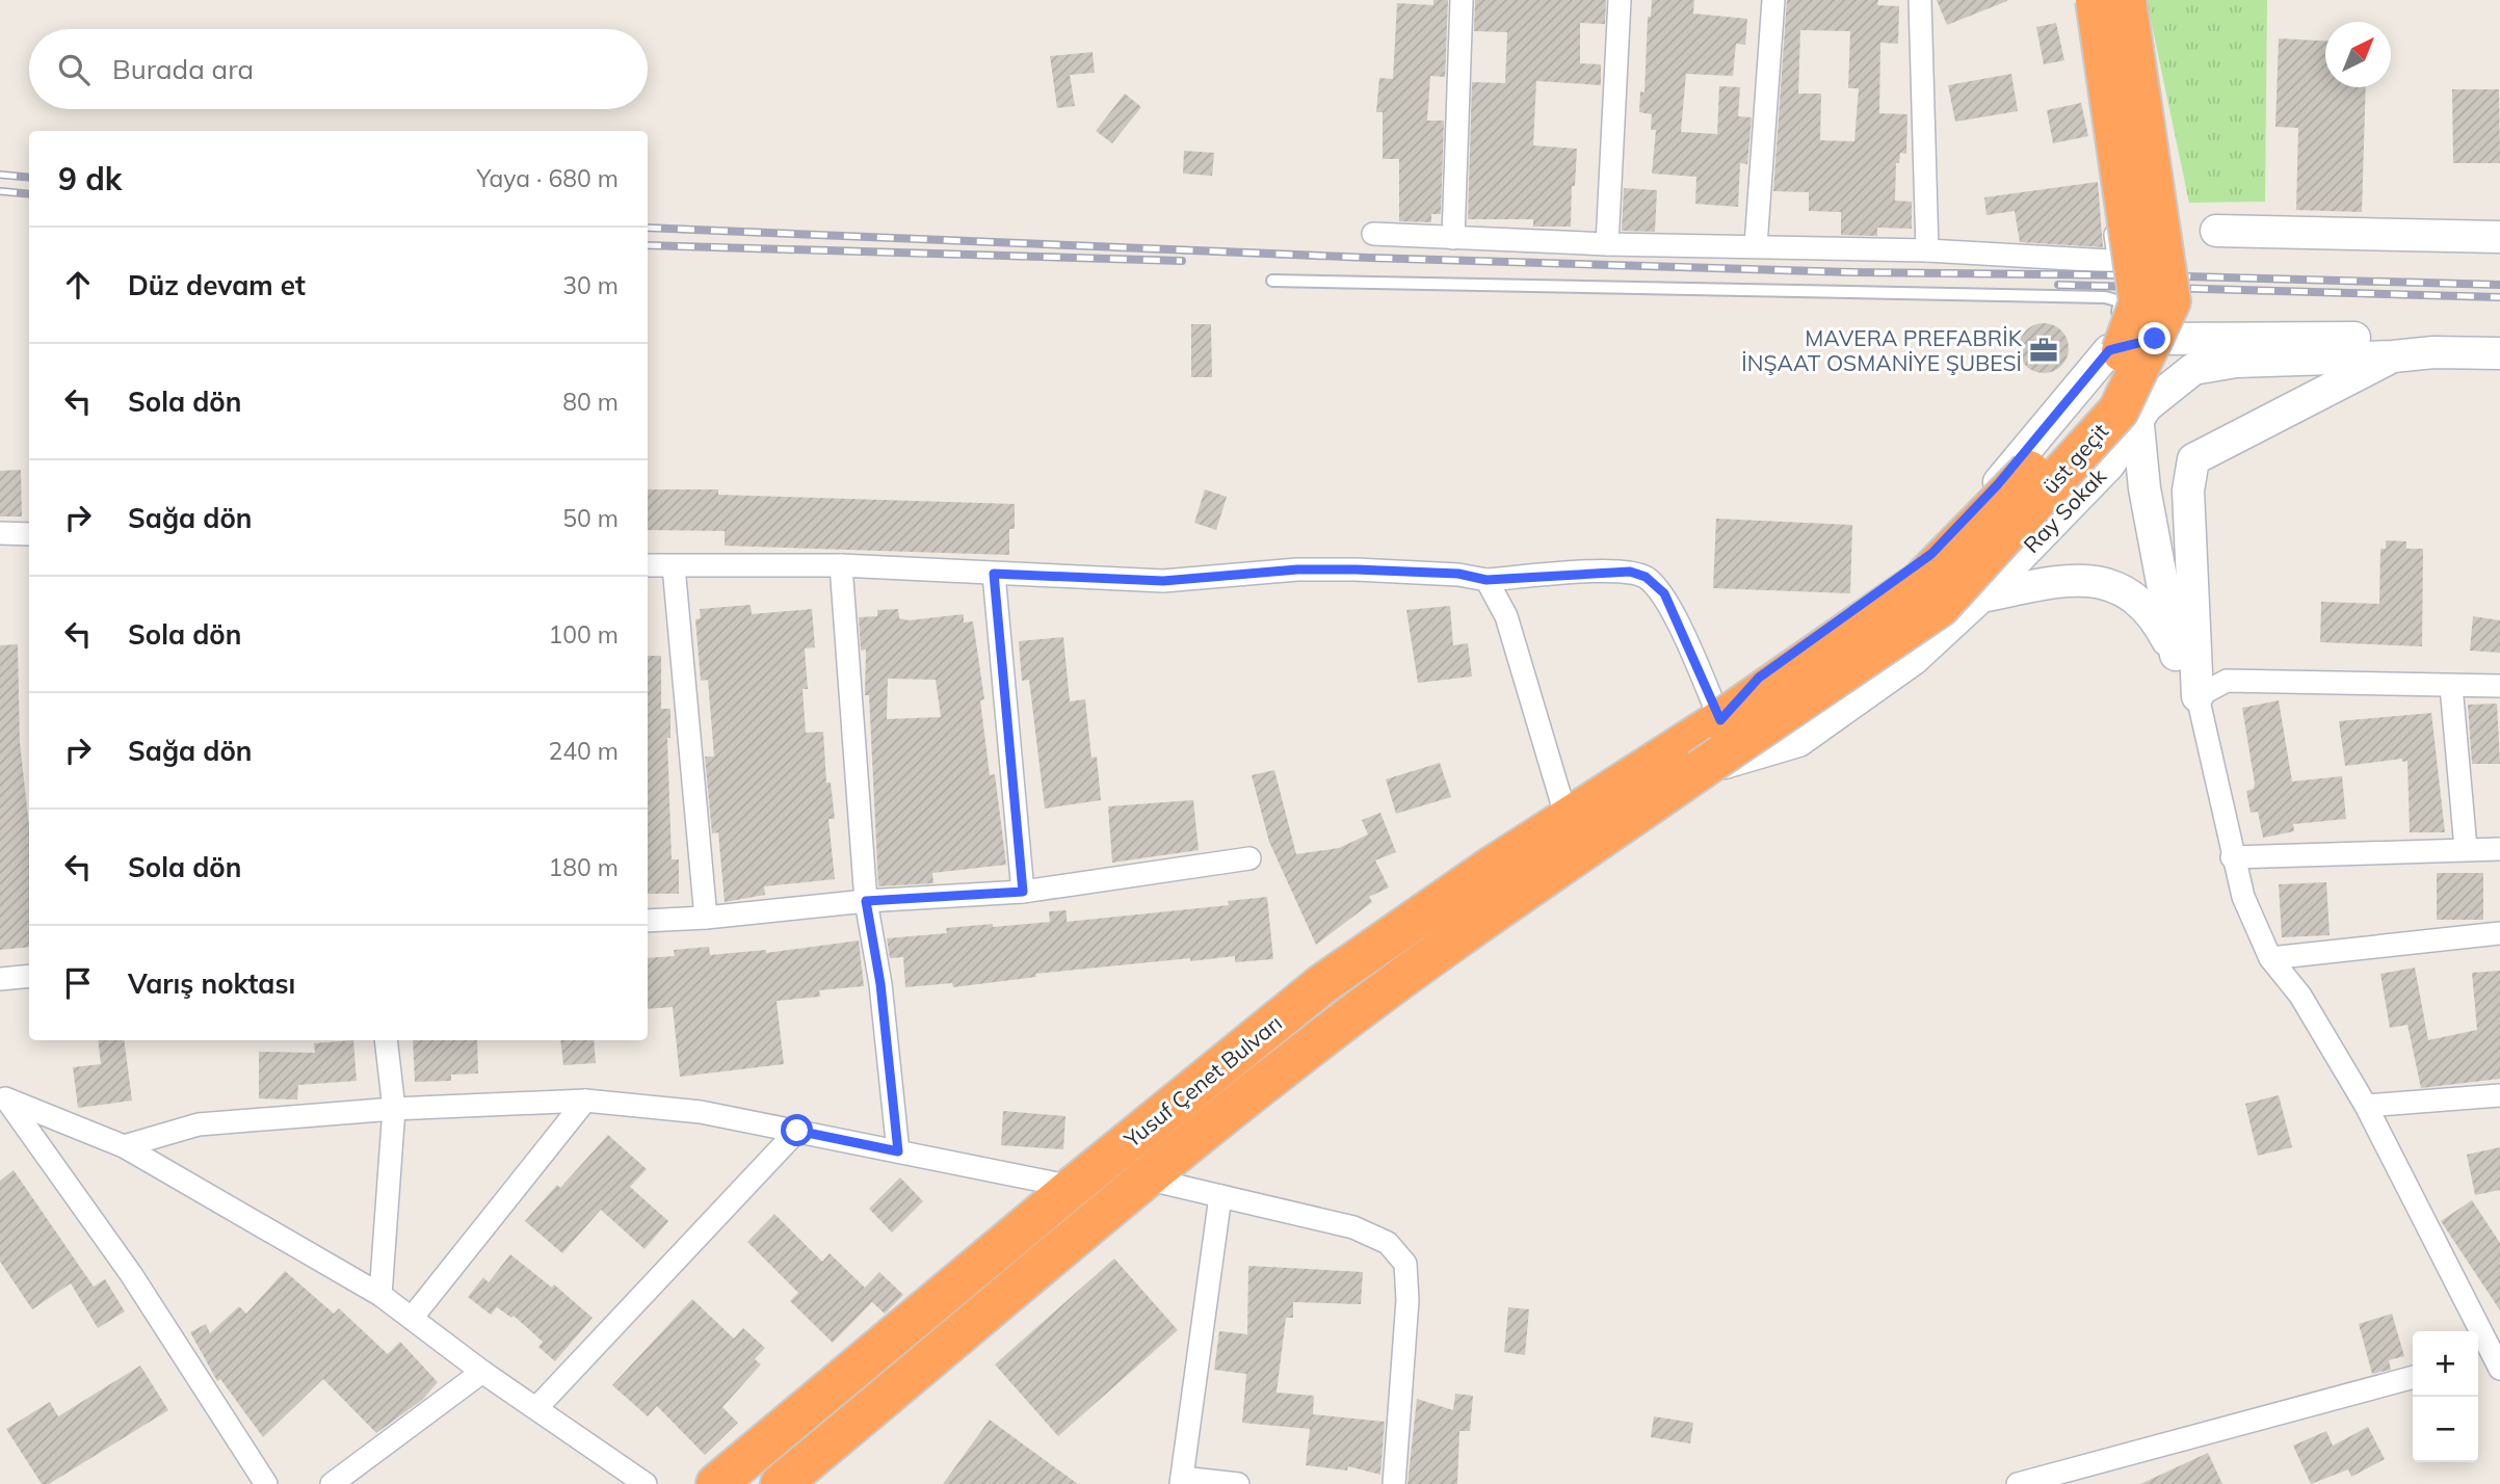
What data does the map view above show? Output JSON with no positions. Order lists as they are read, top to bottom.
{
  "streets": {
    "highway": ["üst geçit", "Yusuf Çenet Bulvarı"],
    "street": ["Ray Sokak"]
  },
  "crossings": [
    ["üst geçit", "Ray Sokak"],
    ["üst geçit", "Yusuf Çenet Bulvarı"],
    ["Ray Sokak", "Yusuf Çenet Bulvarı"]
  ],
  "places": {
    "office": ["MAVERA PREFABRİK İNŞAAT OSMANİYE ŞUBESİ"]
  },
  "north": "top right",
  "page": {
    "search": "Burada ara",
    "heading": ["9 dk", "Yaya · 680 m"],
    "list": [
      ["Düz devam et", "30 m"],
      ["Sola dön", "80 m"],
      ["Sağa dön", "50 m"],
      ["Sola dön", "100 m"],
      ["Sağa dön", "240 m"],
      ["Sola dön", "180 m"],
      "Varış noktası"
    ],
    "map_buttons": ["+", "−"]
  }
}
